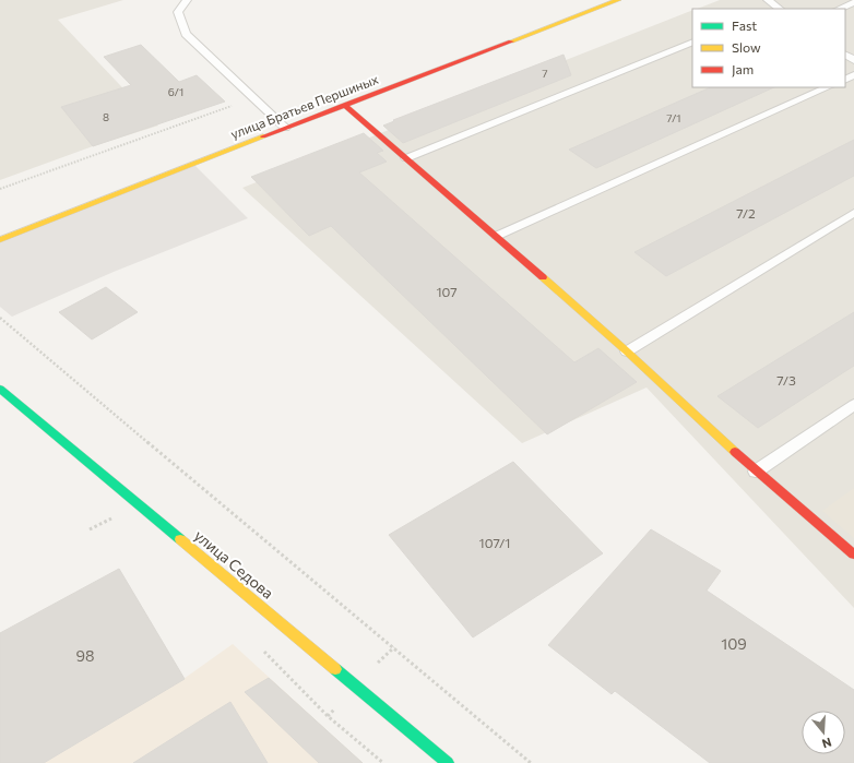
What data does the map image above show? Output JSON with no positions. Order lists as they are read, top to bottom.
{
  "streets": {
    "street": ["улица Братьев Першиных", "улица Седова"]
  },
  "house_numbers": [
    "7",
    "6/1",
    "8",
    "7/1",
    "7/2",
    "107",
    "7/3",
    "107/1",
    "109",
    "98"
  ],
  "legend": ["Fast", "Slow", "Jam"],
  "north": "bottom"
}
